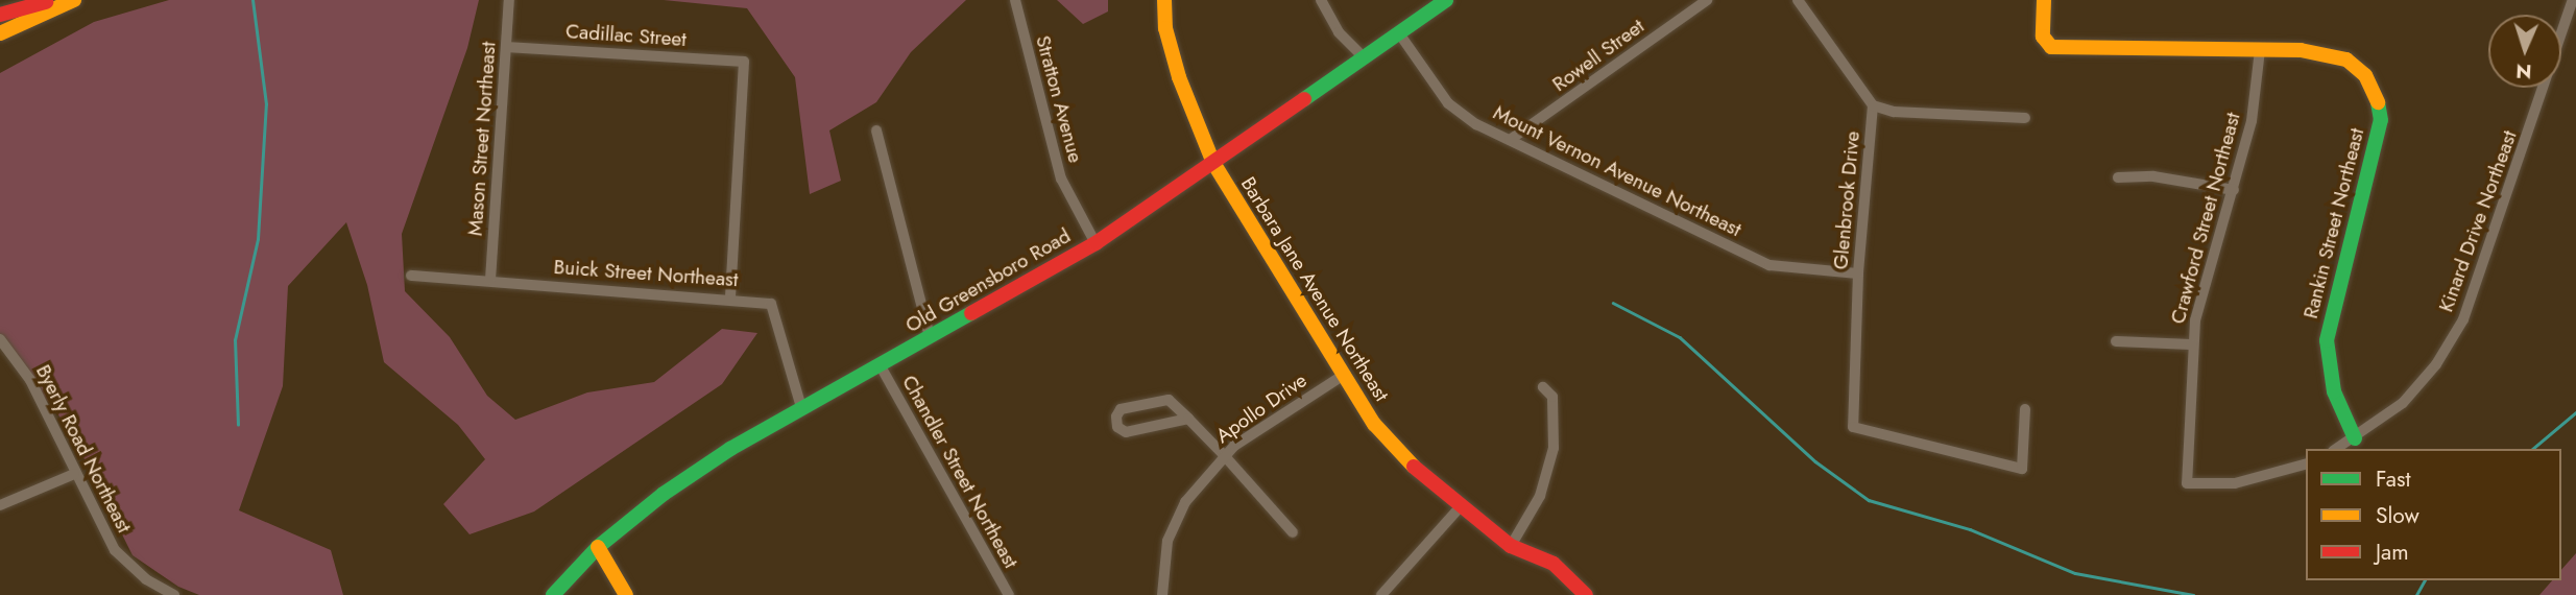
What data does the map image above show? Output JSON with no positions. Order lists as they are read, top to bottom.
{
  "streets": {
    "main road": ["Rankin Street Northeast", "Old Greensboro Road", "Barbara Jane Avenue Northeast"],
    "street": [
      "Cadillac Street",
      "Rowell Street",
      "Stratton Avenue",
      "Mason Street Northeast",
      "Mount Vernon Avenue Northeast",
      "Glenbrook Drive",
      "Crawford Street Northeast",
      "Kinard Drive Northeast",
      "Buick Street Northeast",
      "Apollo Drive",
      "Byerly Road Northeast",
      "Chandler Street Northeast"
    ]
  },
  "crossings": [
    ["Cadillac Street", "Mason Street Northeast"],
    ["Cadillac Street", "Buick Street Northeast"],
    ["Rowell Street", "Mount Vernon Avenue Northeast"],
    ["Stratton Avenue", "Old Greensboro Road"],
    ["Mason Street Northeast", "Buick Street Northeast"],
    ["Mount Vernon Avenue Northeast", "Glenbrook Drive"],
    ["Mount Vernon Avenue Northeast", "Old Greensboro Road"],
    ["Crawford Street Northeast", "Rankin Street Northeast"],
    ["Kinard Drive Northeast", "Rankin Street Northeast"],
    ["Buick Street Northeast", "Old Greensboro Road"],
    ["Old Greensboro Road", "Barbara Jane Avenue Northeast"],
    ["Old Greensboro Road", "Chandler Street Northeast"],
    ["Barbara Jane Avenue Northeast", "Apollo Drive"]
  ],
  "legend": ["Fast", "Slow", "Jam"],
  "north": "bottom"
}
